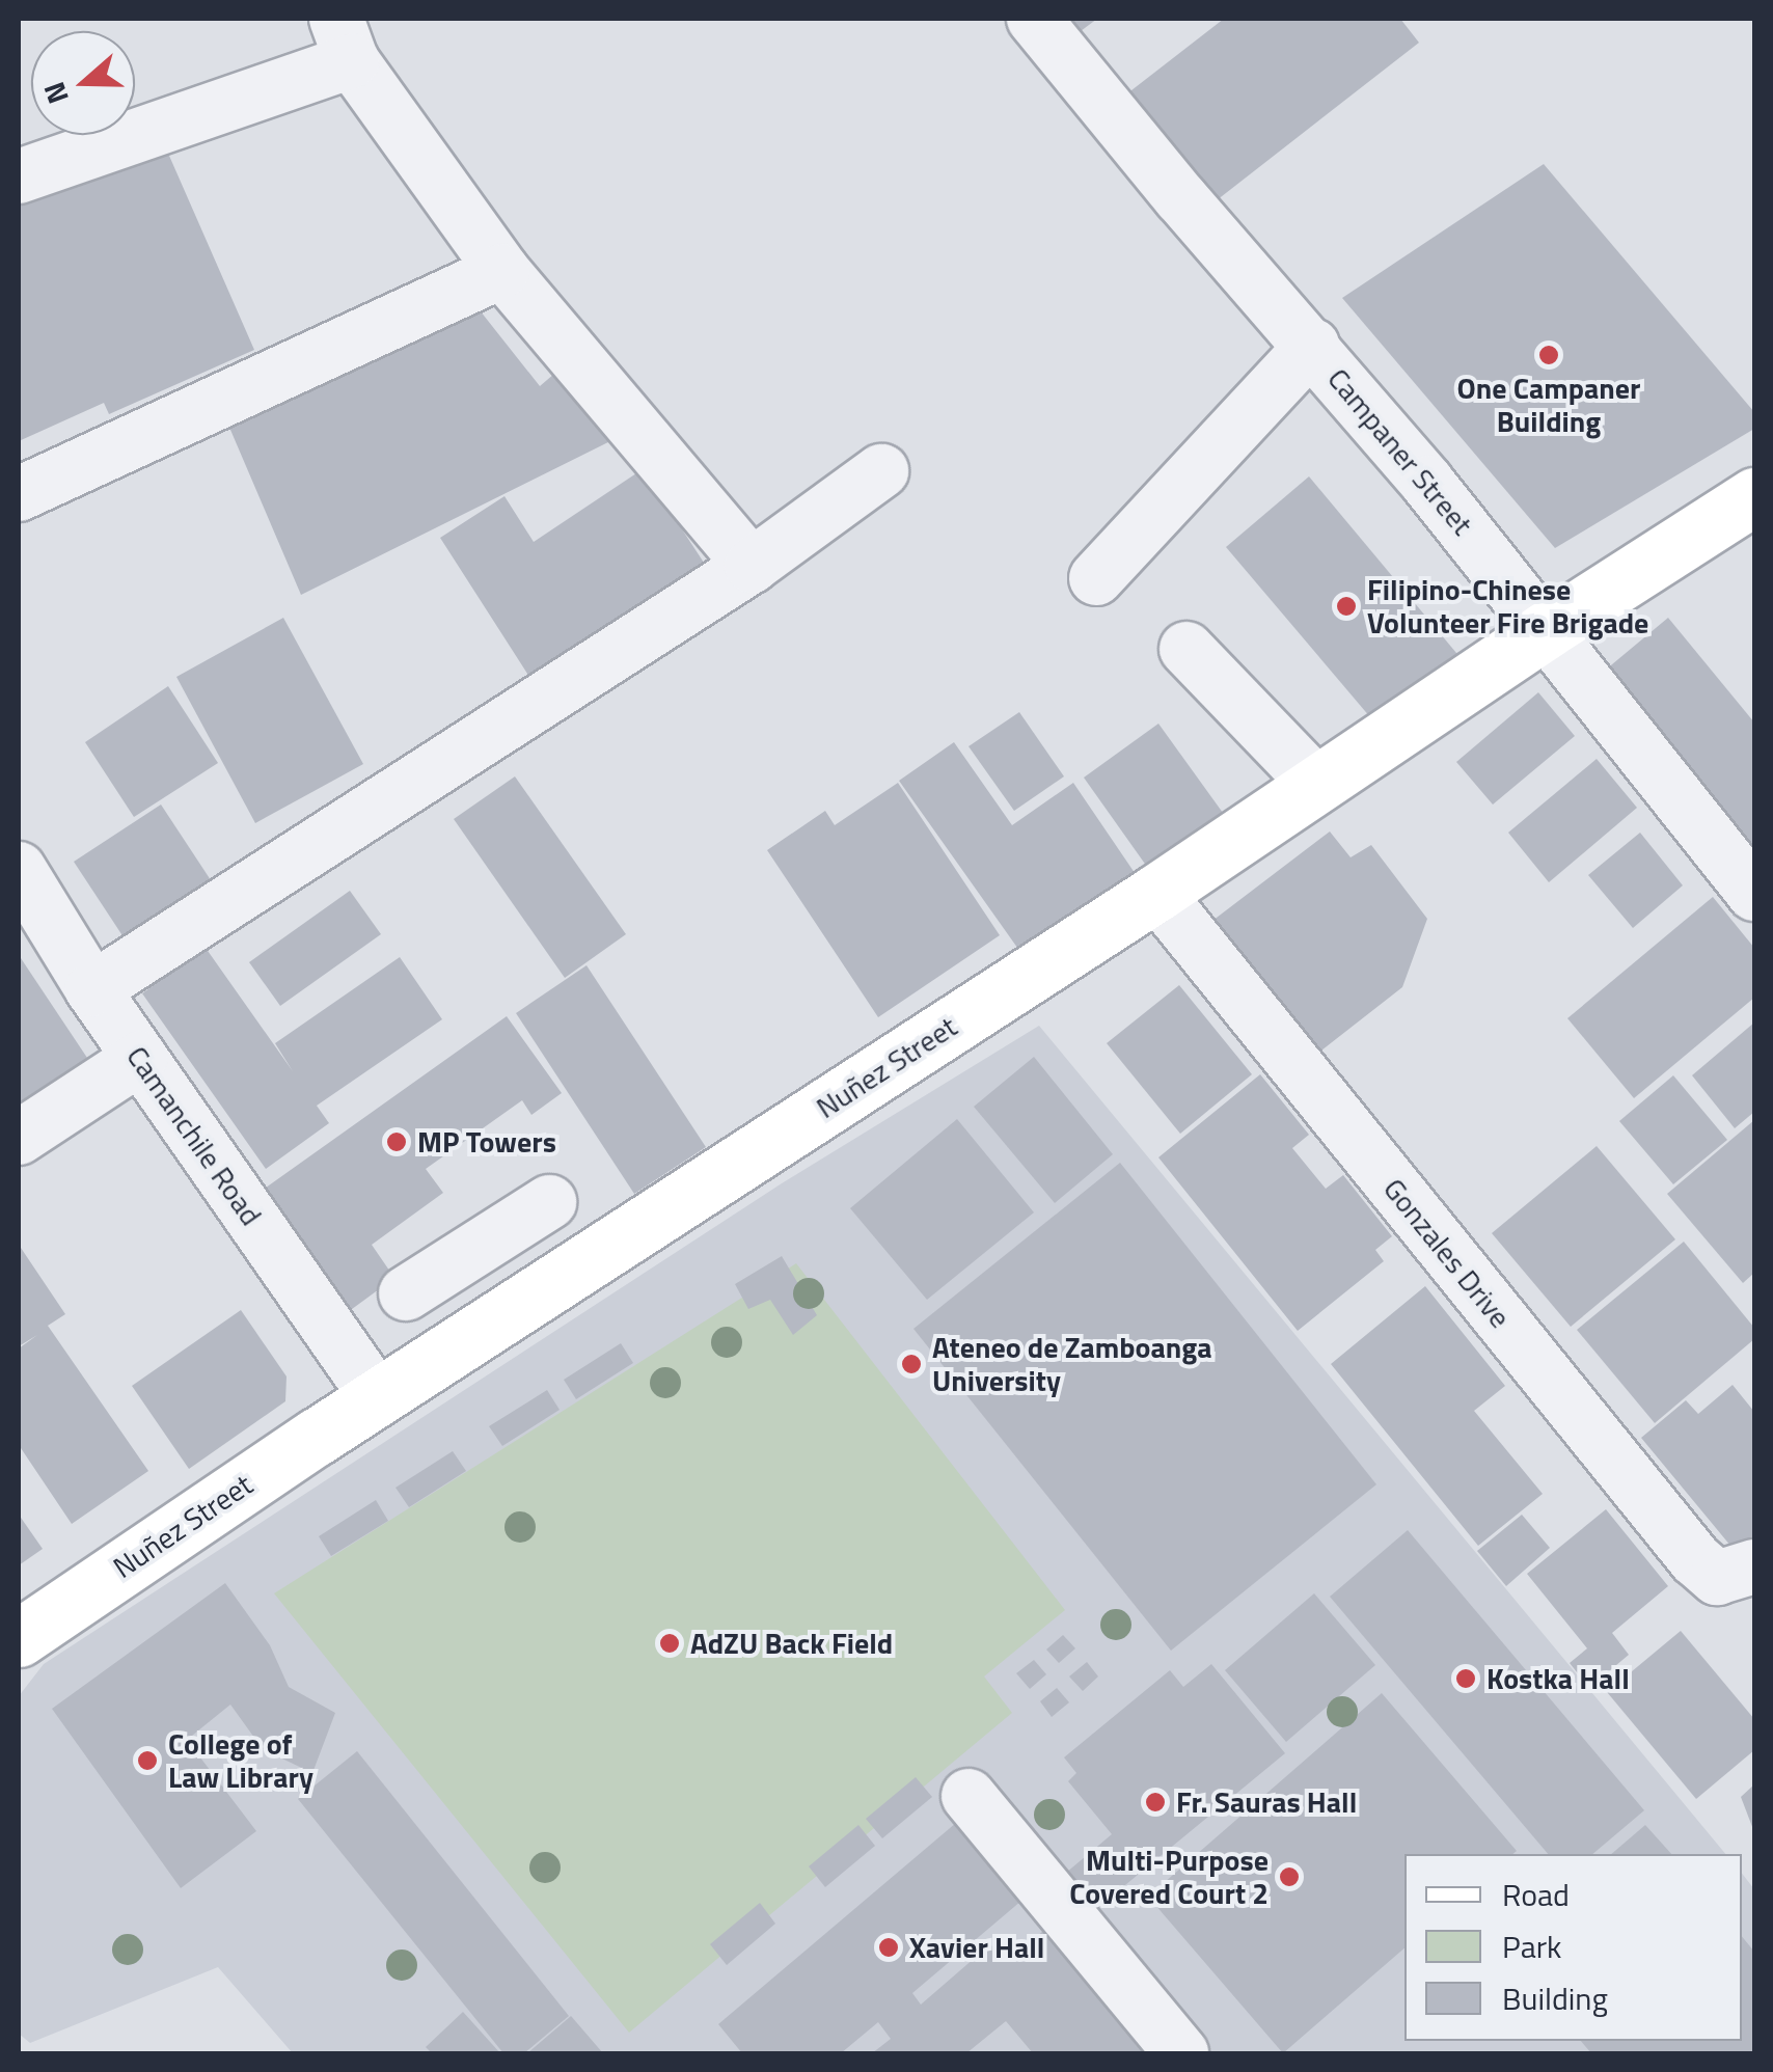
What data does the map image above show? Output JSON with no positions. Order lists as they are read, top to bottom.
{
  "streets": {
    "main road": ["Nuñez Street"],
    "street": ["Campaner Street", "Camanchile Road", "Gonzales Drive"]
  },
  "crossings": [
    ["Campaner Street", "Nuñez Street"],
    ["Nuñez Street", "Camanchile Road"],
    ["Nuñez Street", "Gonzales Drive"]
  ],
  "places": [
    "One Campaner Building",
    "Filipino-Chinese Volunteer Fire Brigade",
    "MP Towers",
    "Ateneo de Zamboanga University",
    "AdZU Back Field",
    "Kostka Hall",
    "College of Law Library",
    "Fr. Sauras Hall",
    "Multi-Purpose Covered Court 2",
    "Xavier Hall"
  ],
  "legend": ["Road", "Park", "Building"],
  "north": "left"
}
